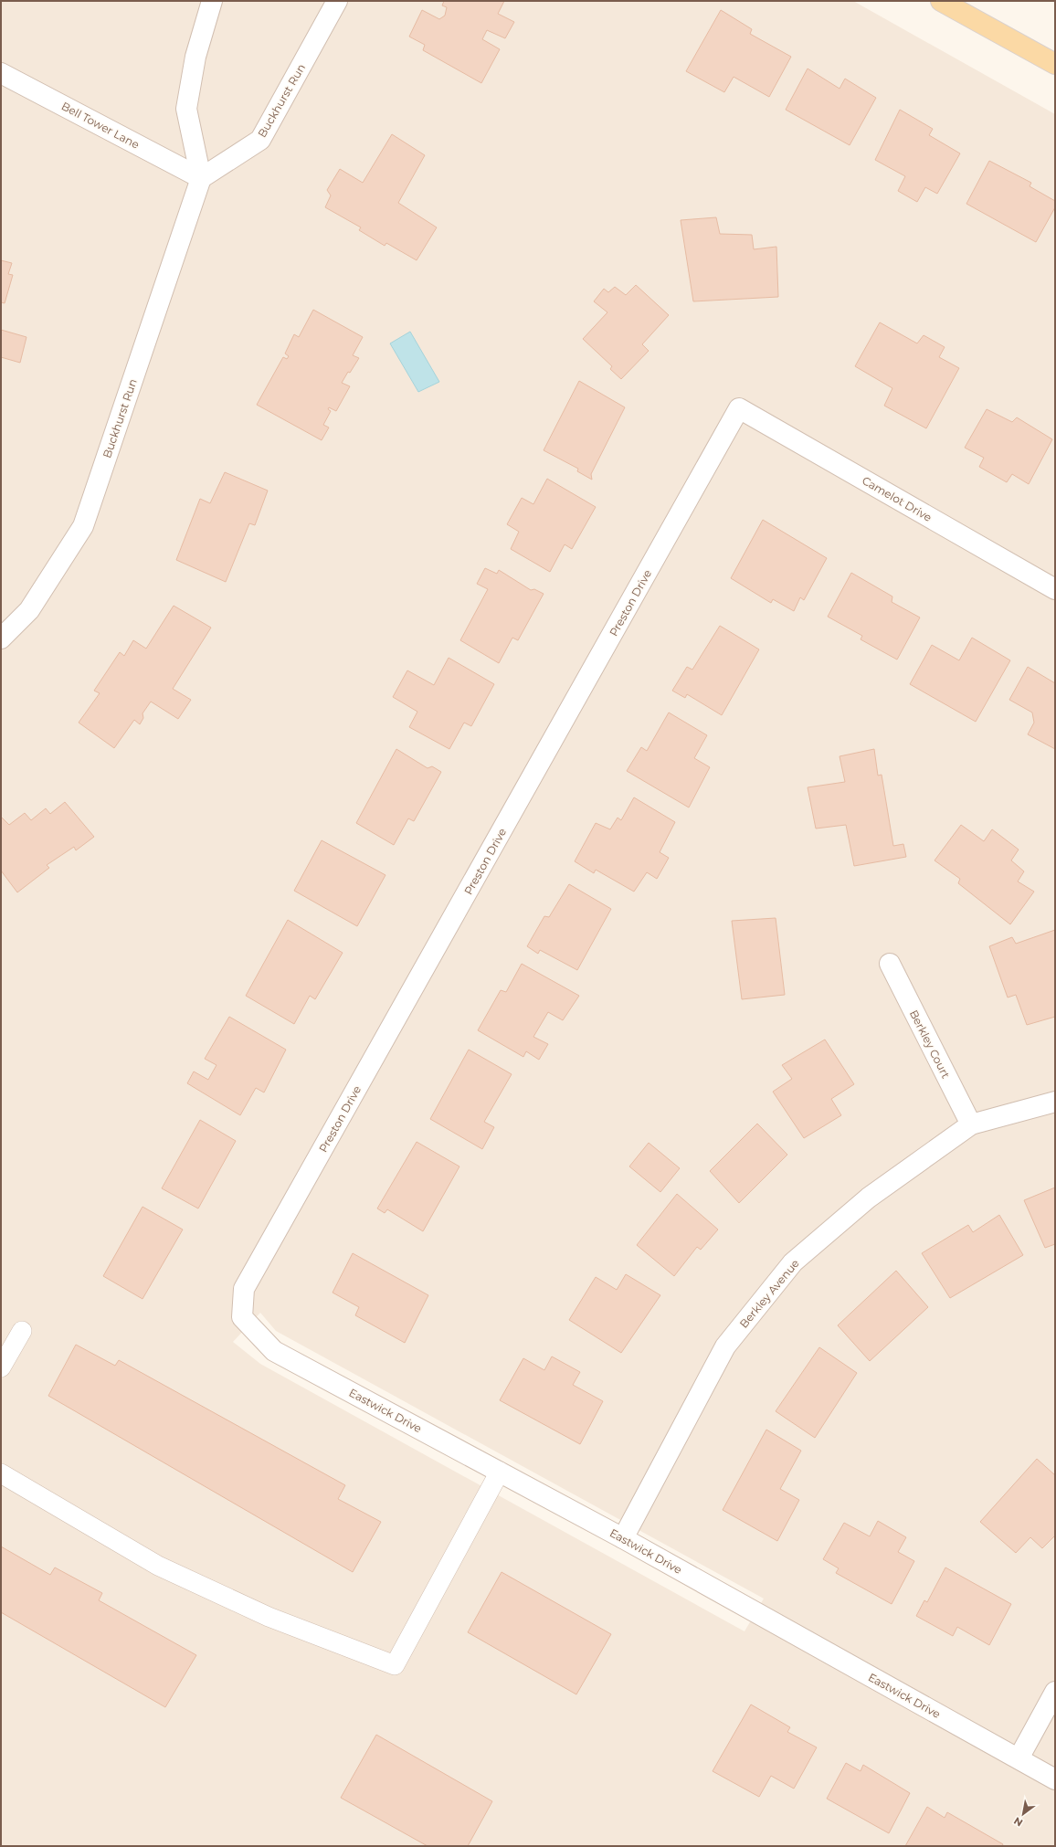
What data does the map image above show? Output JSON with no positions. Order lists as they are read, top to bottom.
{
  "streets": {
    "street": [
      "Buckhurst Run",
      "Bell Tower Lane",
      "Camelot Drive",
      "Preston Drive",
      "Berkley Court",
      "Berkley Avenue",
      "Eastwick Drive"
    ]
  },
  "crossings": [
    ["Buckhurst Run", "Bell Tower Lane"],
    ["Camelot Drive", "Preston Drive"],
    ["Preston Drive", "Eastwick Drive"],
    ["Berkley Court", "Berkley Avenue"],
    ["Berkley Avenue", "Eastwick Drive"]
  ],
  "north": "bottom left"
}
